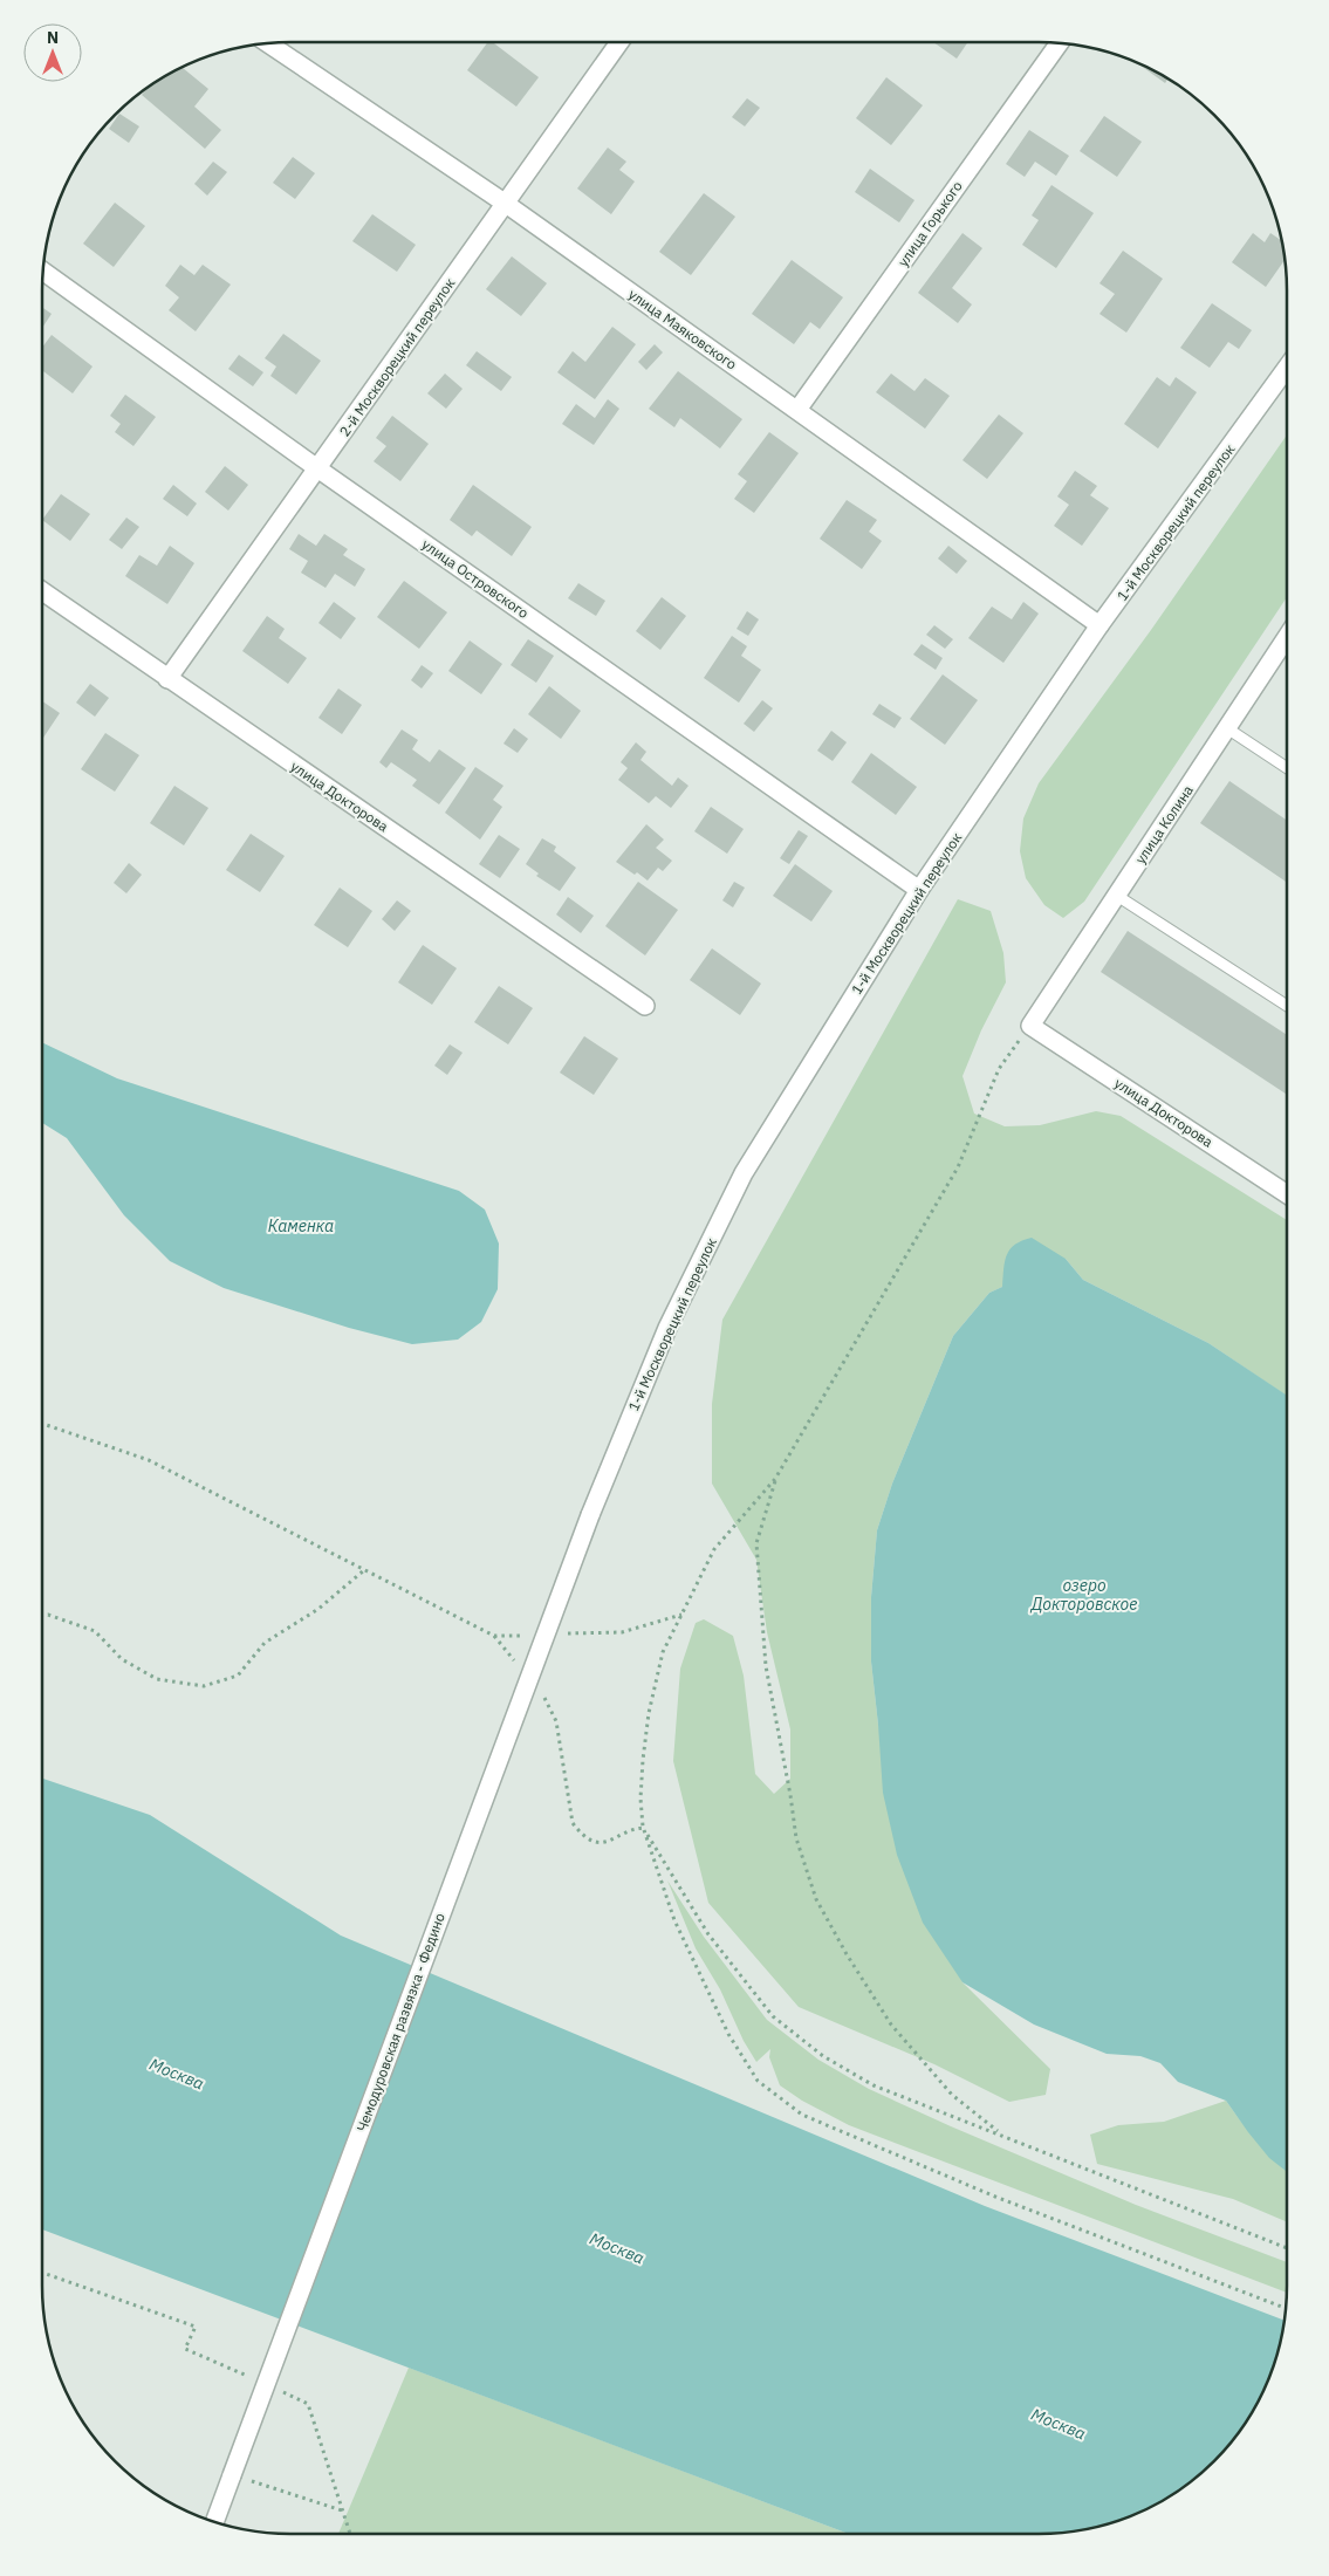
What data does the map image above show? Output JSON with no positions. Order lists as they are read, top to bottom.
{
  "streets": {
    "street": [
      "улица Горького",
      "улица Маяковского",
      "2-й Москворецкий переулок",
      "1-й Москворецкий переулок",
      "улица Островского",
      "улица Докторова",
      "улица Колина",
      "Чемодуровская развязка - Федино"
    ]
  },
  "crossings": [
    ["улица Горького", "улица Маяковского"],
    ["улица Маяковского", "2-й Москворецкий переулок"],
    ["улица Маяковского", "1-й Москворецкий переулок"],
    ["2-й Москворецкий переулок", "улица Островского"],
    ["2-й Москворецкий переулок", "улица Докторова"],
    ["1-й Москворецкий переулок", "улица Островского"],
    ["1-й Москворецкий переулок", "Чемодуровская развязка - Федино"],
    ["улица Докторова", "улица Колина"]
  ],
  "water": ["Каменка", "озеро Докторовское", "Москва"],
  "north": "top"
}
